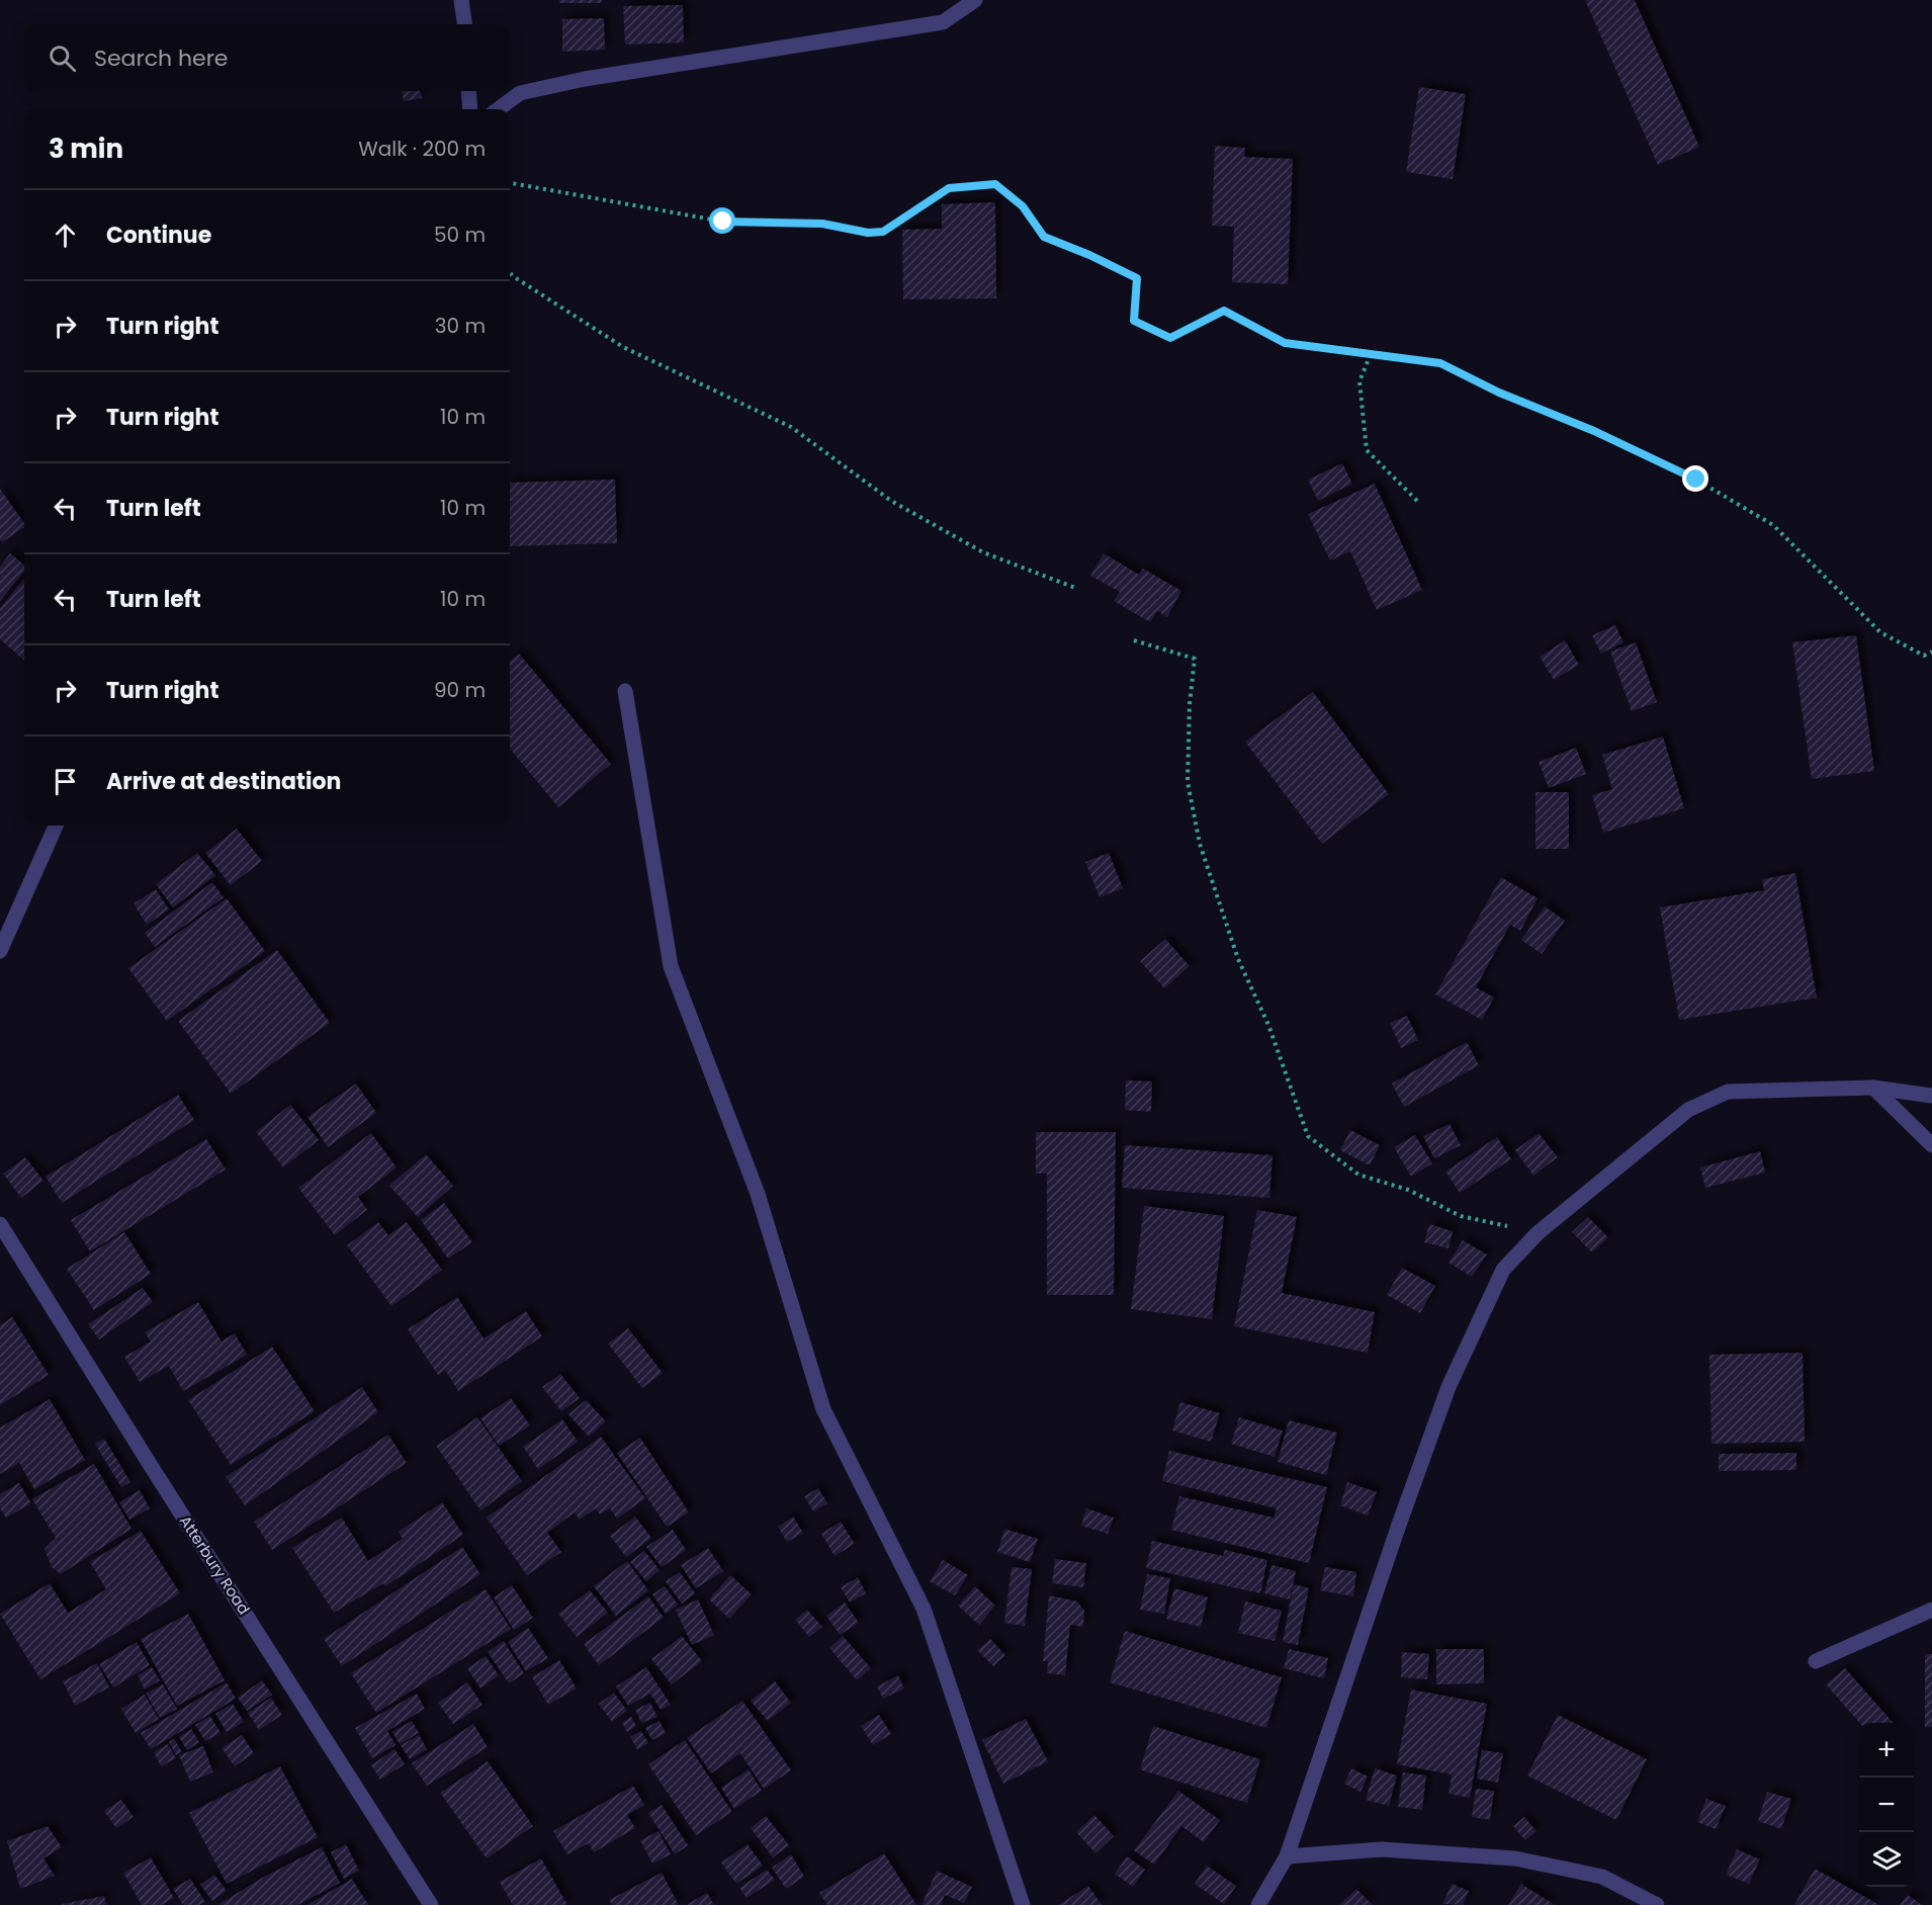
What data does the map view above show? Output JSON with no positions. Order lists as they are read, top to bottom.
{
  "streets": {
    "street": ["Atterbury Road"]
  },
  "page": {
    "search": "Search here",
    "heading": ["3 min", "Walk · 200 m"],
    "list": [
      ["Continue", "50 m"],
      ["Turn right", "30 m"],
      ["Turn right", "10 m"],
      ["Turn left", "10 m"],
      ["Turn left", "10 m"],
      ["Turn right", "90 m"],
      "Arrive at destination"
    ],
    "map_buttons": ["+", "−"]
  }
}
